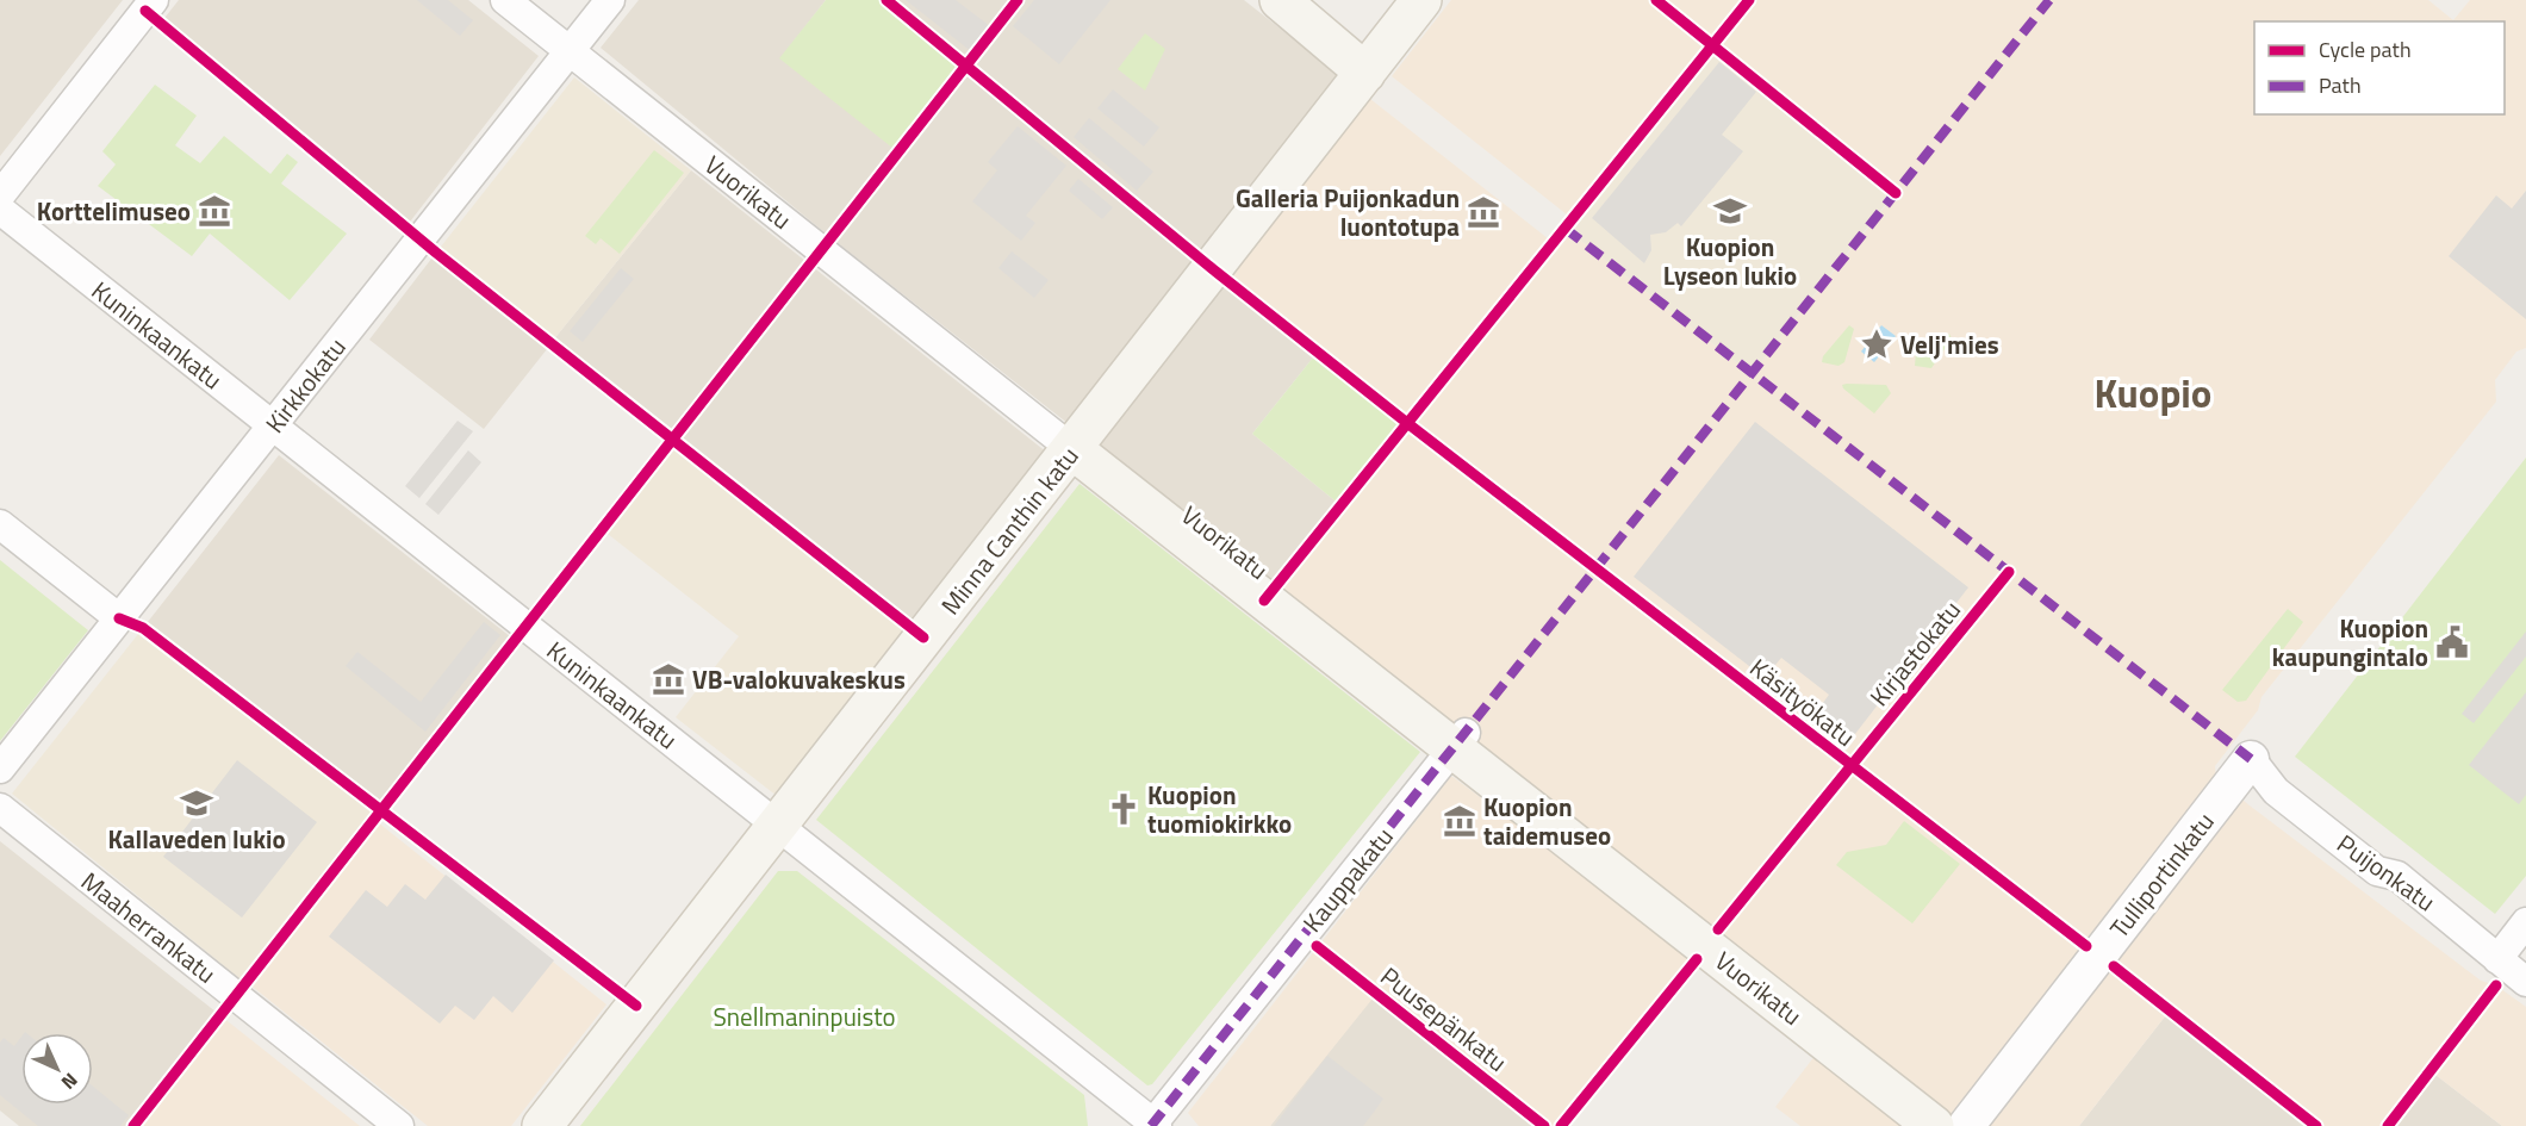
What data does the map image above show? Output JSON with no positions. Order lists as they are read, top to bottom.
{
  "streets": {
    "main road": ["Vuorikatu", "Minna Canthin katu"],
    "street": [
      "Kuninkaankatu",
      "Kirkkokatu",
      "Puijonkatu",
      "Tulliportinkatu",
      "Kauppakatu",
      "Maaherrankatu"
    ],
    "cycle path": ["Kirjastokatu", "Käsityökatu", "Puusepänkatu"]
  },
  "crossings": [
    ["Vuorikatu", "Kirkkokatu"],
    ["Vuorikatu", "Minna Canthin katu"],
    ["Vuorikatu", "Kauppakatu"],
    ["Kuninkaankatu", "Kirkkokatu"],
    ["Kuninkaankatu", "Minna Canthin katu"],
    ["Kuninkaankatu", "Kauppakatu"],
    ["Puijonkatu", "Tulliportinkatu"]
  ],
  "districts": ["Kuopio"],
  "parks": ["Snellmaninpuisto"],
  "places": {
    "museum": [
      "Korttelimuseo",
      "Galleria Puijonkadun luontotupa",
      "VB-valokuvakeskus",
      "Kuopion taidemuseo"
    ],
    "school or university": ["Kuopion Lyseon lukio", "Kallaveden lukio"],
    "place": ["Velj'mies"],
    "public building": ["Kuopion kaupungintalo"],
    "church": ["Kuopion tuomiokirkko"]
  },
  "legend": ["Cycle path", "Path"],
  "north": "bottom right"
}
